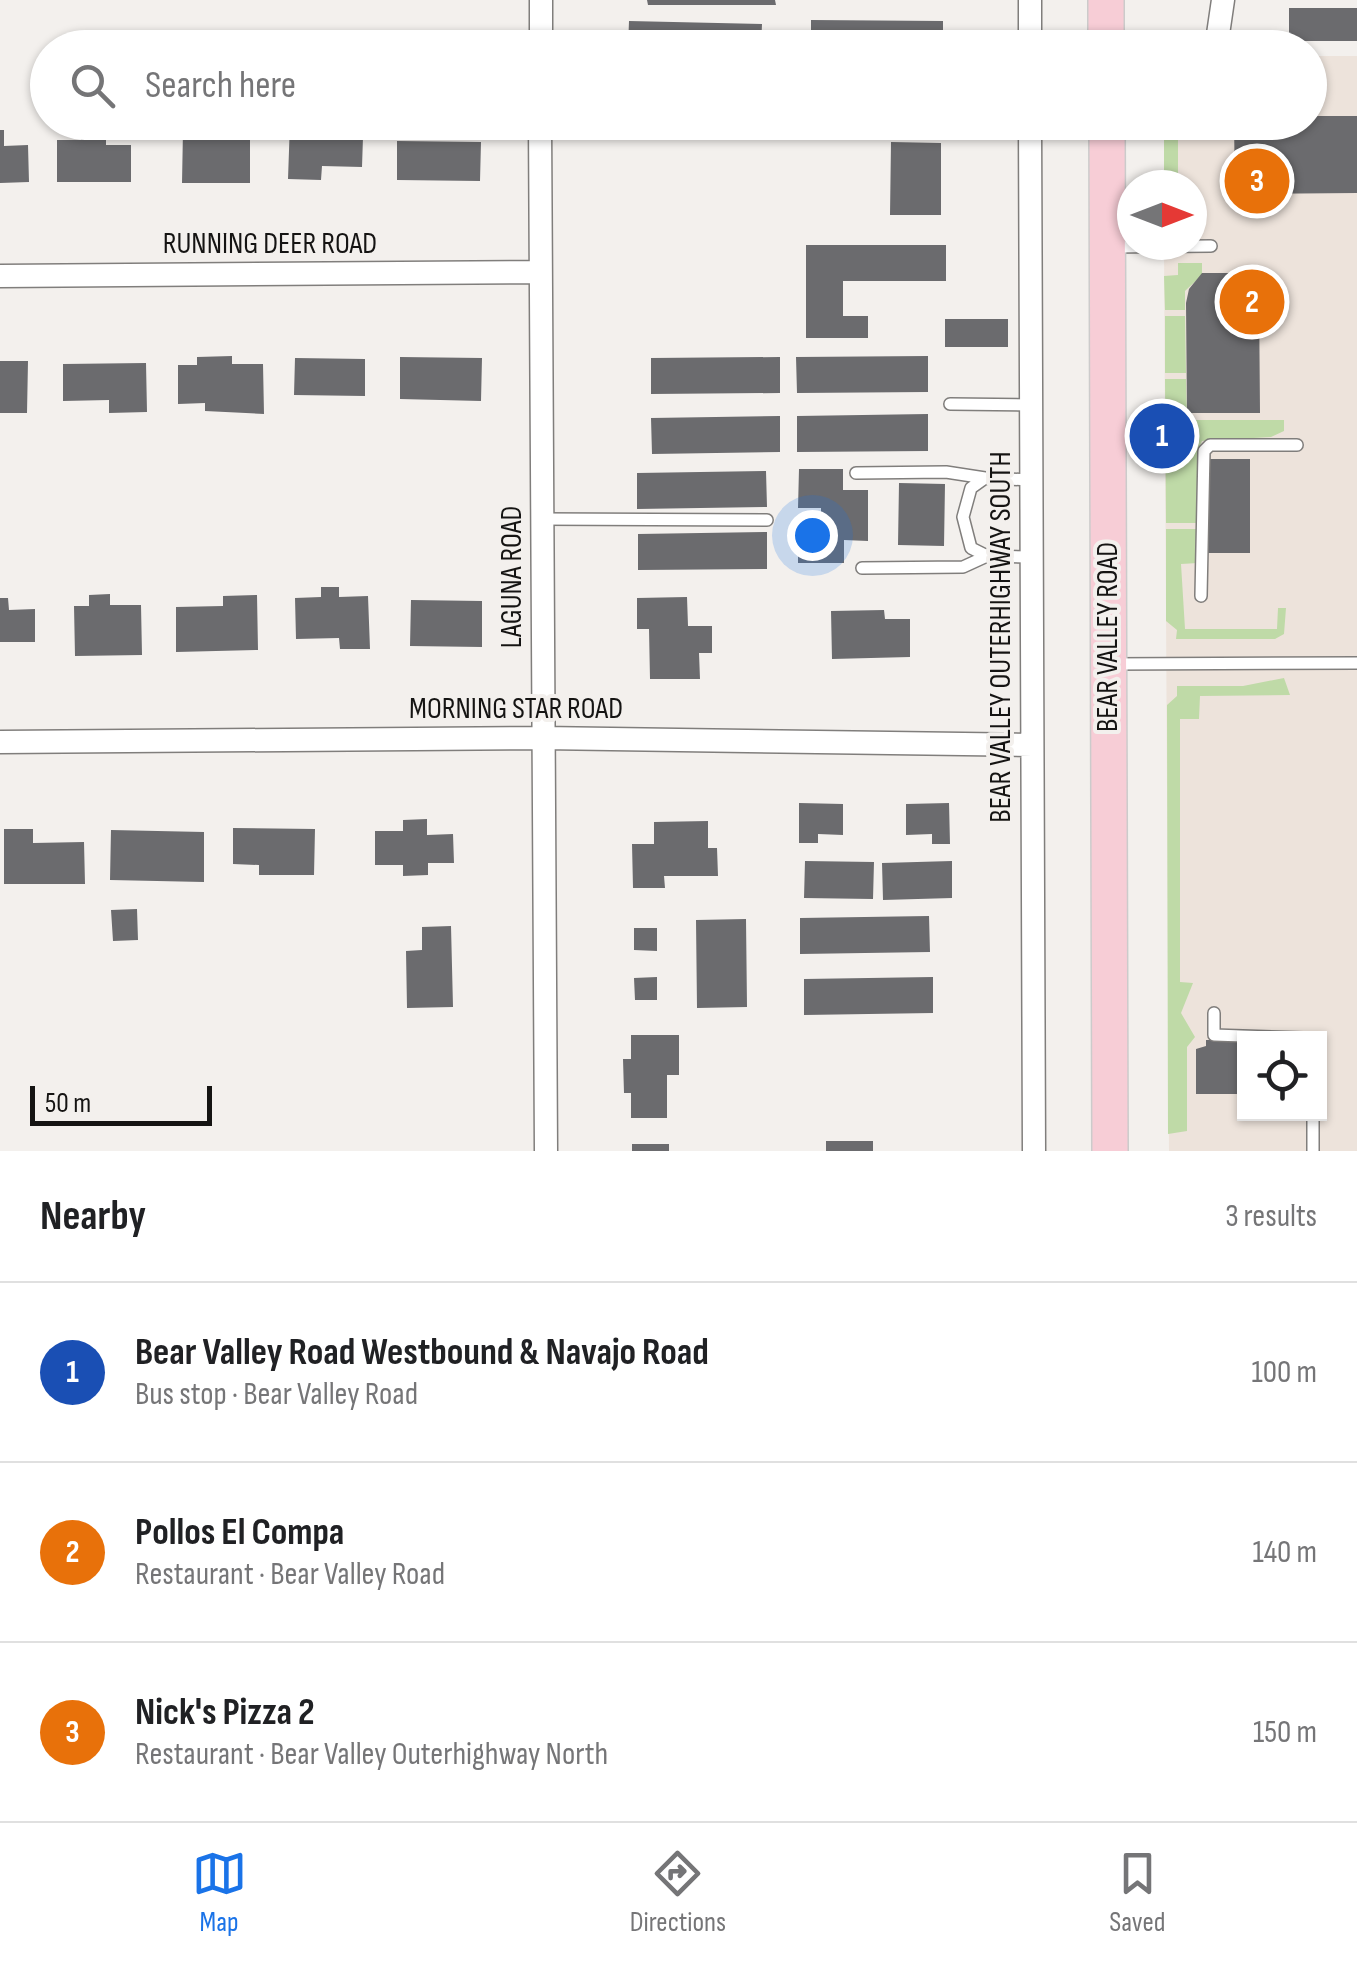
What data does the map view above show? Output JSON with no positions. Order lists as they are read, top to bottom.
{
  "streets": {
    "main road": ["BEAR VALLEY ROAD"],
    "street": [
      "RUNNING DEER ROAD",
      "LAGUNA ROAD",
      "BEAR VALLEY OUTERHIGHWAY SOUTH",
      "MORNING STAR ROAD"
    ]
  },
  "crossings": [
    ["RUNNING DEER ROAD", "LAGUNA ROAD"],
    ["LAGUNA ROAD", "MORNING STAR ROAD"],
    ["BEAR VALLEY OUTERHIGHWAY SOUTH", "MORNING STAR ROAD"]
  ],
  "scale_bar": "50 m",
  "north": "right",
  "page": {
    "search": "Search here",
    "pins": ["3", "2", "1"],
    "scale": "50 m",
    "heading": ["Nearby", "3 results"],
    "list": [
      {
        "mark": "1",
        "name": "Bear Valley Road Westbound & Navajo Road",
        "note": "Bus stop · Bear Valley Road",
        "value": "100 m"
      },
      {
        "mark": "2",
        "name": "Pollos El Compa",
        "note": "Restaurant · Bear Valley Road",
        "value": "140 m"
      },
      {
        "mark": "3",
        "name": "Nick's Pizza 2",
        "note": "Restaurant · Bear Valley Outerhighway North",
        "value": "150 m"
      }
    ],
    "nav": ["Map", "Directions", "Saved"]
  }
}
